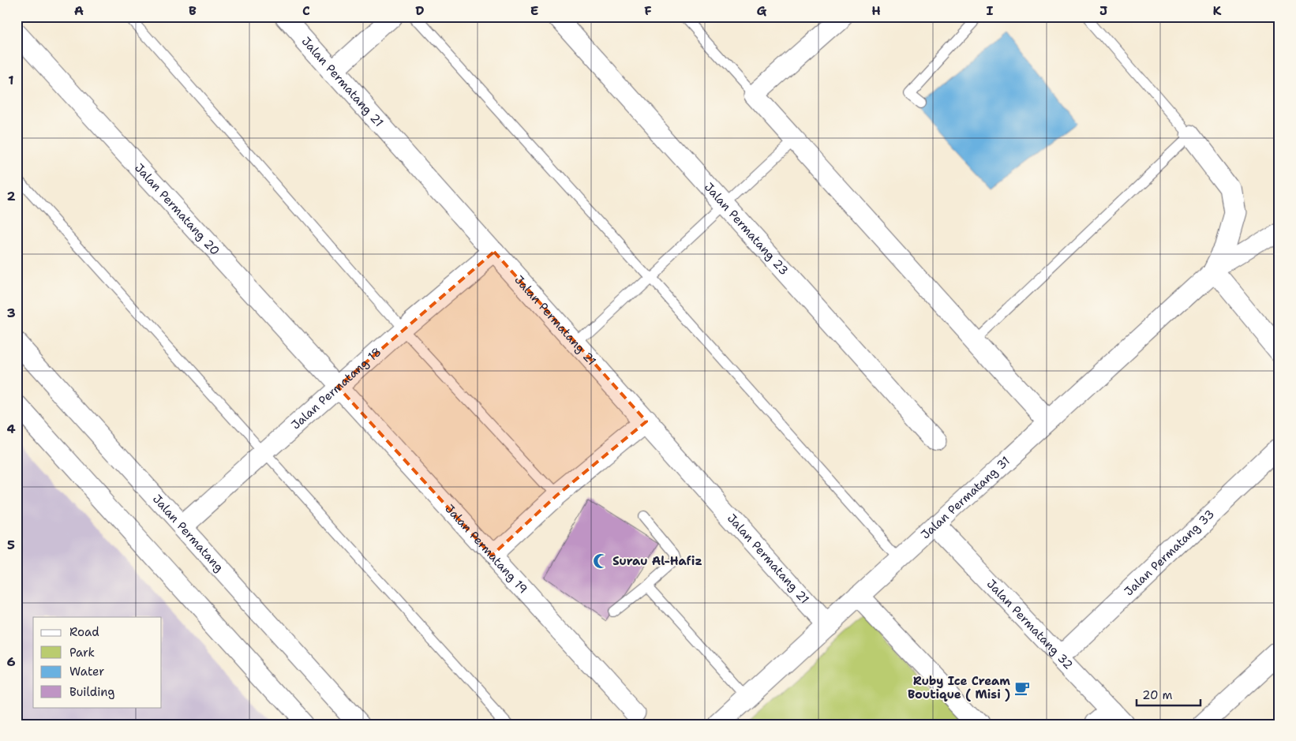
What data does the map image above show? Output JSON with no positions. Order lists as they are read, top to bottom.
{
  "streets": {
    "street": [
      "Jalan Permatang 21",
      "Jalan Permatang 20",
      "Jalan Permatang 23",
      "Jalan Permatang 18",
      "Jalan Permatang 31",
      "Jalan Permatang",
      "Jalan Permatang 19",
      "Jalan Permatang 33",
      "Jalan Permatang 32"
    ]
  },
  "crossings": [
    ["Jalan Permatang 21", "Jalan Permatang 18"],
    ["Jalan Permatang 21", "Jalan Permatang 31"],
    ["Jalan Permatang 20", "Jalan Permatang 18"],
    ["Jalan Permatang 20", "Jalan Permatang 19"],
    ["Jalan Permatang 18", "Jalan Permatang"],
    ["Jalan Permatang 18", "Jalan Permatang 19"],
    ["Jalan Permatang 31", "Jalan Permatang 32"],
    ["Jalan Permatang 33", "Jalan Permatang 32"]
  ],
  "places": {
    "mosque": ["Surau Al-Hafiz"],
    "cafe": ["Ruby Ice Cream Boutique ( Misi )"]
  },
  "legend": [
    "Road",
    "Park",
    "Water",
    "Building"
  ],
  "scale_bar": "20 m",
  "grid": {
    "columns": [
      "A",
      "B",
      "C",
      "D",
      "E",
      "F",
      "G",
      "H",
      "I",
      "J",
      "K"
    ],
    "rows": [
      "1",
      "2",
      "3",
      "4",
      "5",
      "6"
    ]
  }
}
